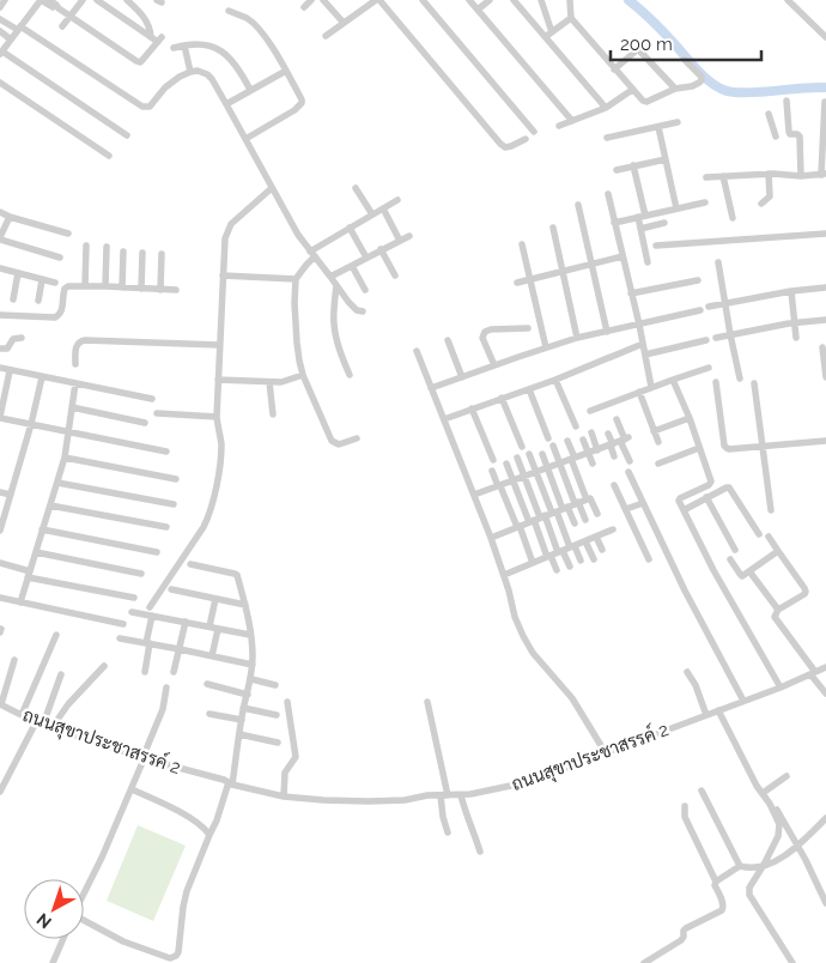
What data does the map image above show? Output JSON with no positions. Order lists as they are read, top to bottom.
{
  "streets": {
    "street": ["ถนนสุขาประชาสรรค์ 2"]
  },
  "scale_bar": "200 m",
  "north": "bottom left"
}
